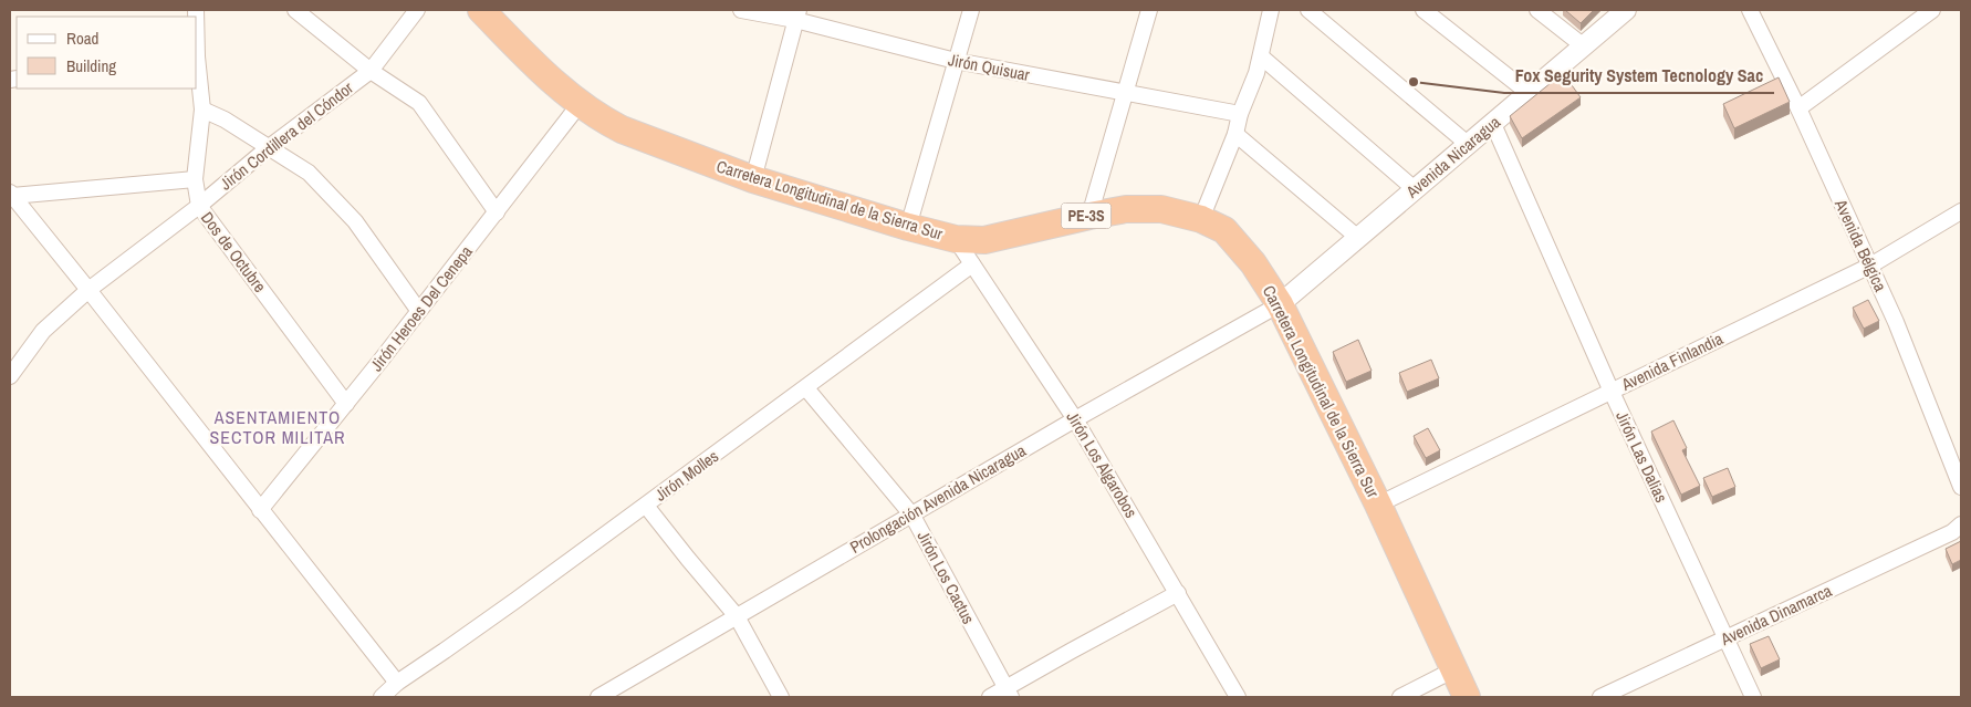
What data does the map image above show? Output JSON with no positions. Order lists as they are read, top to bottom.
{
  "streets": {
    "highway": ["Carretera Longitudinal de la Sierra Sur", "PE-3S"],
    "street": [
      "Jirón Quisuar",
      "Jirón Cordillera del Cóndor",
      "Avenida Nicaragua",
      "Avenida Bélgica",
      "Dos de Octubre",
      "Jirón Heroes Del Cenepa",
      "Avenida Finlandia",
      "Jirón Las Dalias",
      "Jirón Los Algarobos",
      "Jirón Molles",
      "Prolongación Avenida Nicaragua",
      "Jirón Los Cactus",
      "Avenida Dinamarca"
    ]
  },
  "crossings": [
    ["Jirón Cordillera del Cóndor", "Dos de Octubre"],
    ["Avenida Nicaragua", "Carretera Longitudinal de la Sierra Sur"],
    ["Avenida Nicaragua", "Jirón Las Dalias"],
    ["Avenida Nicaragua", "Prolongación Avenida Nicaragua"],
    ["Carretera Longitudinal de la Sierra Sur", "Jirón Heroes Del Cenepa"],
    ["Carretera Longitudinal de la Sierra Sur", "Avenida Finlandia"],
    ["Carretera Longitudinal de la Sierra Sur", "Jirón Los Algarobos"],
    ["Carretera Longitudinal de la Sierra Sur", "Prolongación Avenida Nicaragua"],
    ["Avenida Bélgica", "Avenida Finlandia"],
    ["Dos de Octubre", "Jirón Heroes Del Cenepa"],
    ["Avenida Finlandia", "Jirón Las Dalias"],
    ["Jirón Las Dalias", "Avenida Dinamarca"],
    ["Jirón Los Algarobos", "Jirón Molles"],
    ["Jirón Los Algarobos", "Prolongación Avenida Nicaragua"],
    ["Jirón Molles", "Jirón Los Cactus"],
    ["Prolongación Avenida Nicaragua", "Jirón Los Cactus"]
  ],
  "districts": ["ASENTAMIENTO SECTOR MILITAR"],
  "places": ["Fox Segurity System Tecnology Sac"],
  "legend": ["Road", "Building"]
}
